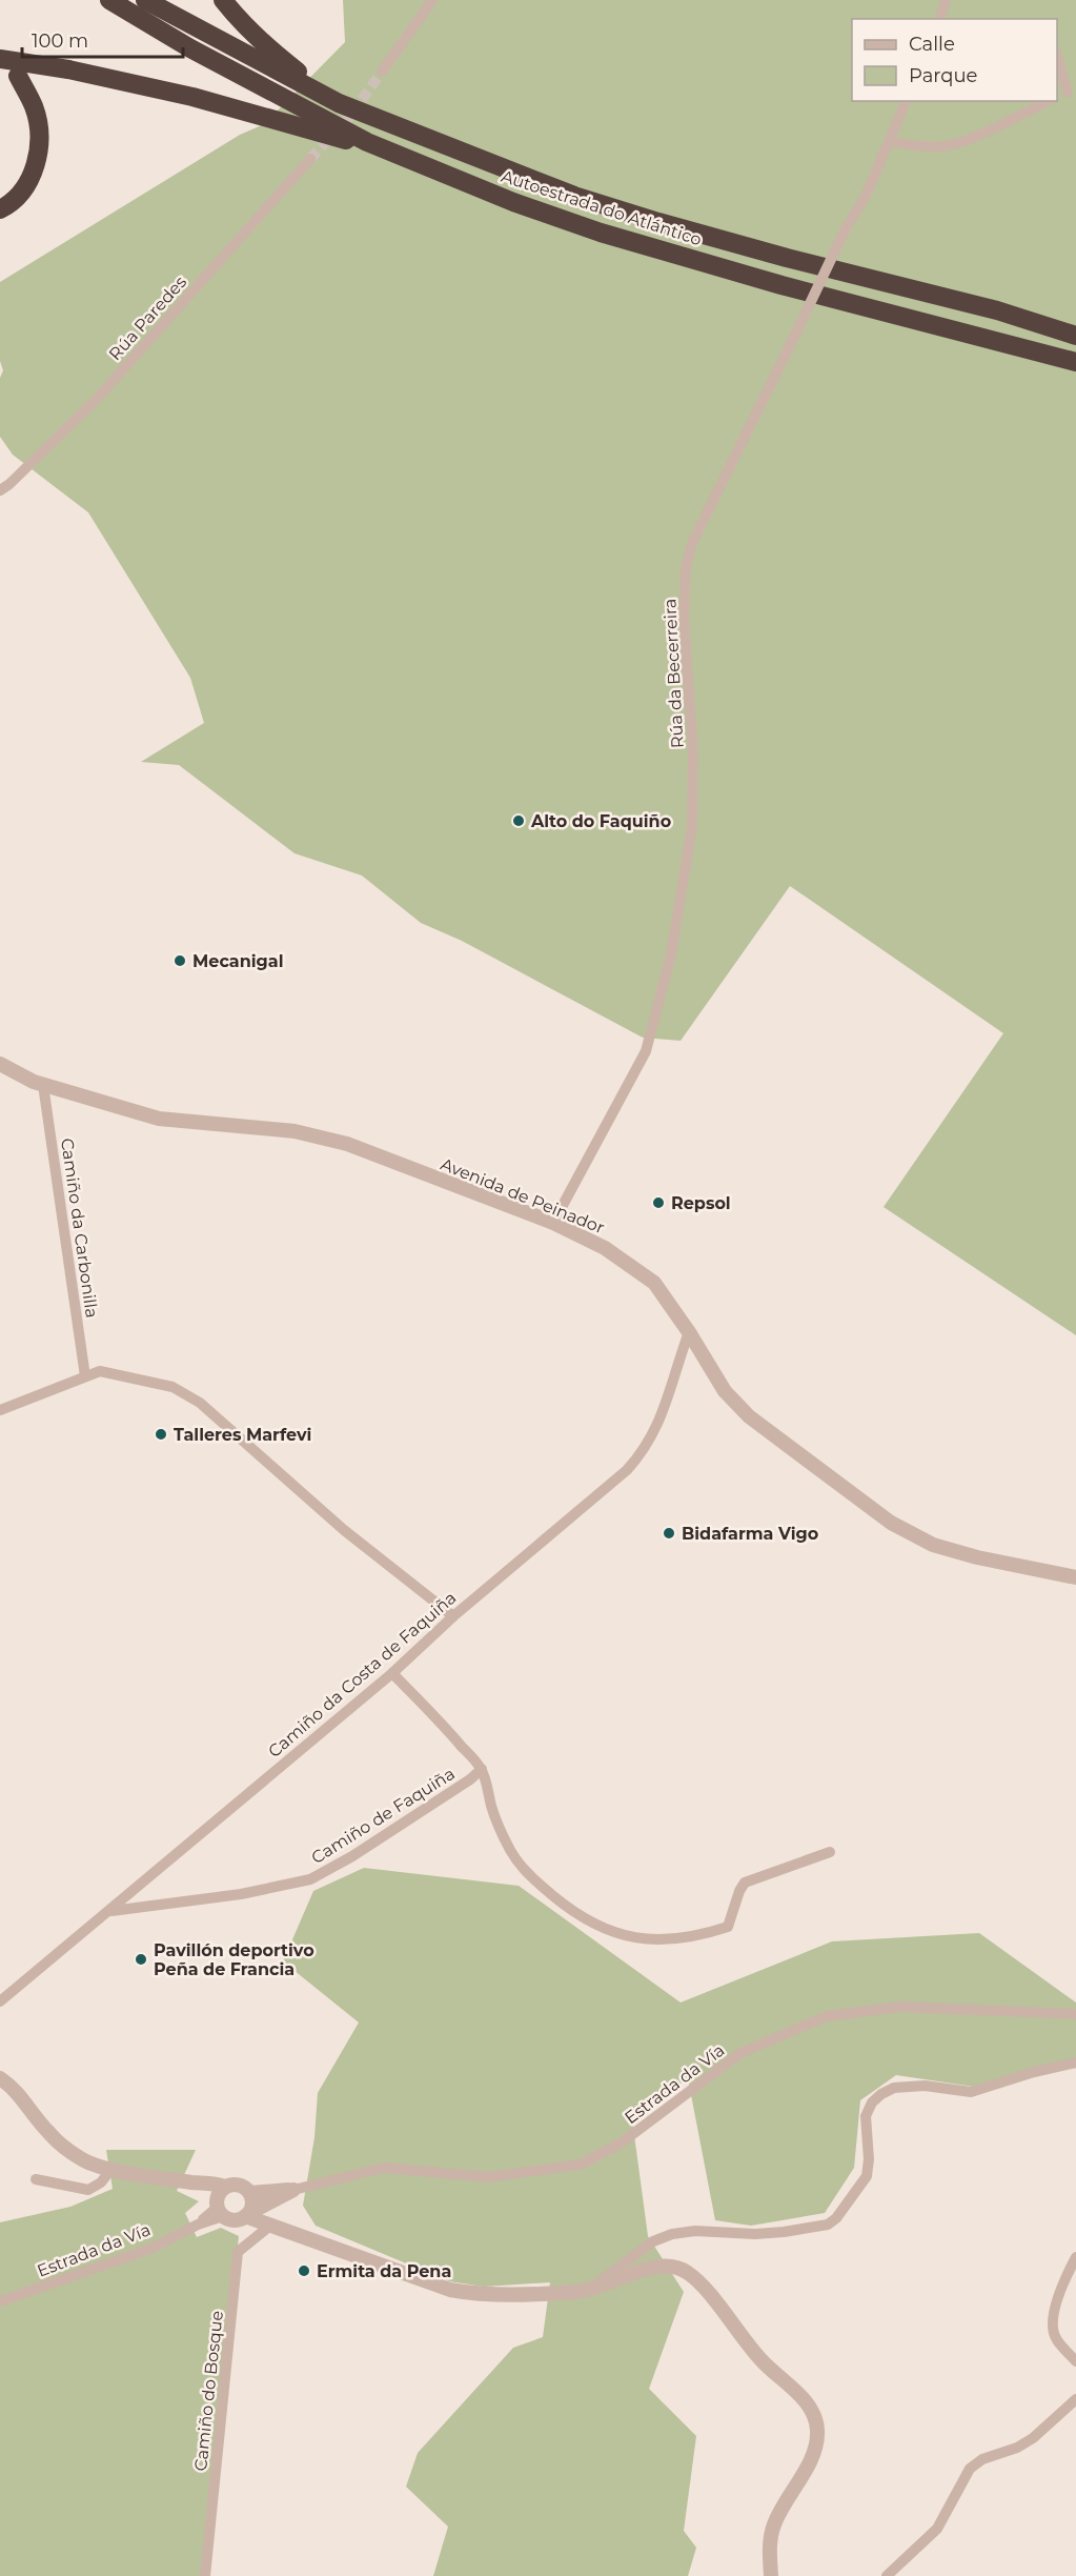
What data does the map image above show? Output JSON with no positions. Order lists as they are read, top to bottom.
{
  "streets": {
    "highway": ["Autoestrada do Atlántico"],
    "street": [
      "Rúa Paredes",
      "Rúa da Becerreira",
      "Avenida de Peinador",
      "Camiño da Carbonilla",
      "Camiño da Costa de Faquiña",
      "Camiño de Faquiña",
      "Estrada da Vía",
      "Camiño do Bosque"
    ]
  },
  "crossings": [
    ["Rúa da Becerreira", "Avenida de Peinador"],
    ["Avenida de Peinador", "Camiño da Carbonilla"],
    ["Avenida de Peinador", "Camiño da Costa de Faquiña"],
    ["Camiño da Costa de Faquiña", "Camiño de Faquiña"]
  ],
  "places": [
    "Alto do Faquiño",
    "Mecanigal",
    "Repsol",
    "Talleres Marfevi",
    "Bidafarma Vigo",
    "Pavillón deportivo Peña de Francia",
    "Ermita da Pena"
  ],
  "legend": ["Calle", "Parque"],
  "scale_bar": "100 m"
}
